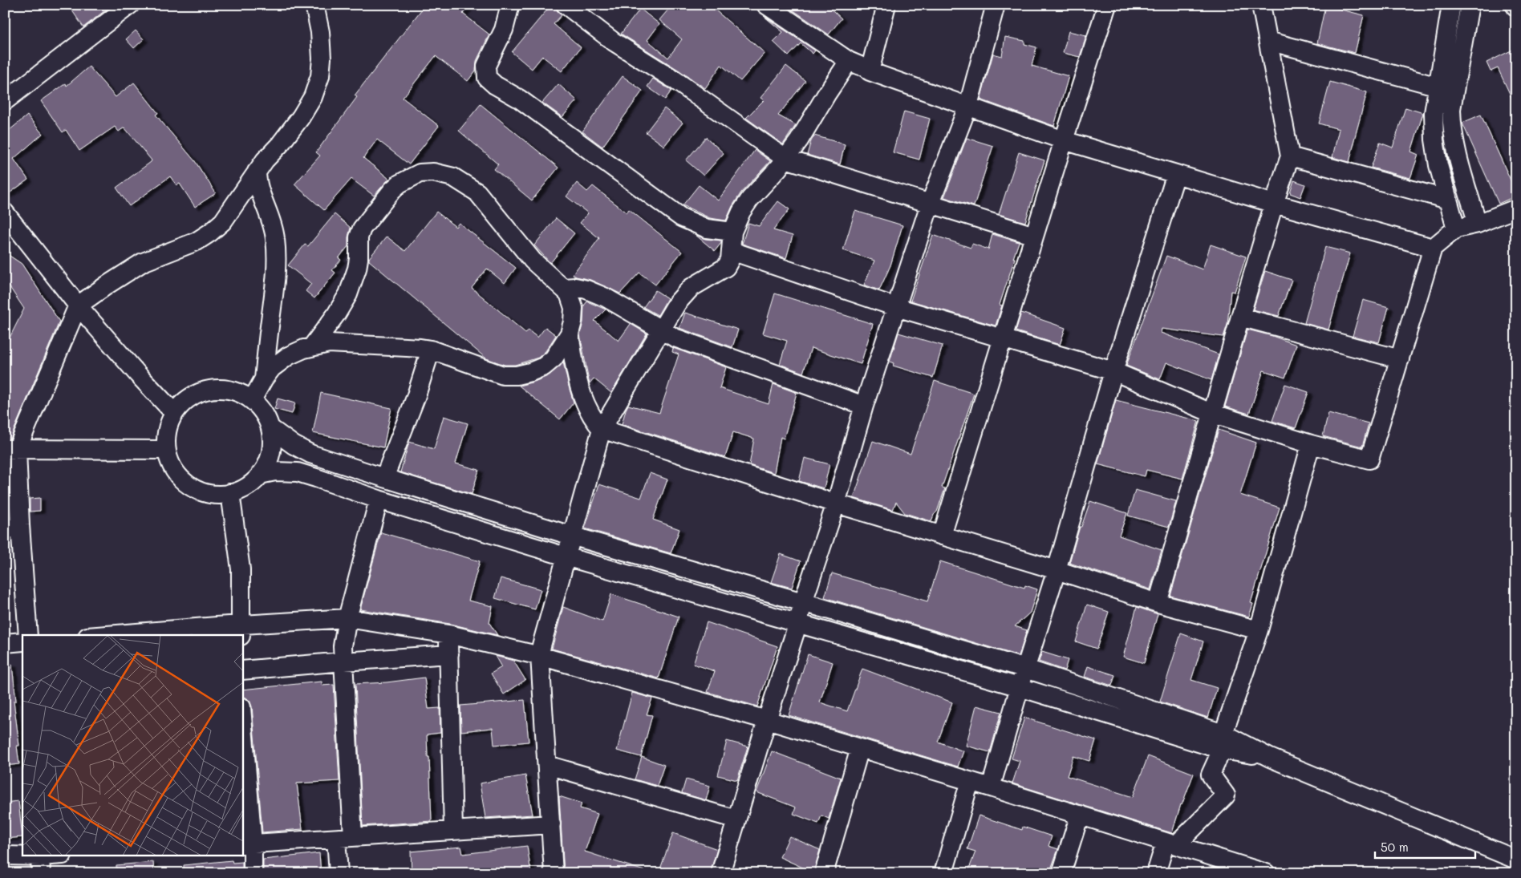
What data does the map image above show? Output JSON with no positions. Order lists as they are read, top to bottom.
{
  "scale_bar": "50 m"
}
